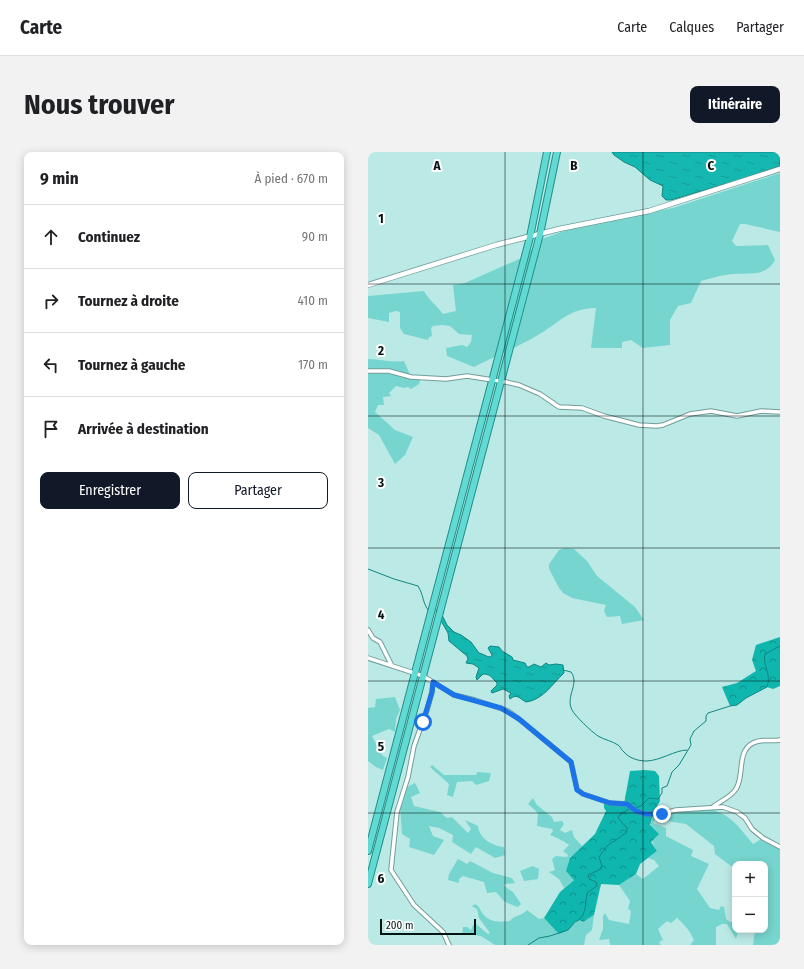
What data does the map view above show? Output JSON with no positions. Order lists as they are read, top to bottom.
{
  "scale_bar": "200 m",
  "page": {
    "header": "Carte",
    "nav": ["Carte", "Calques", "Partager"],
    "buttons": [
      "Itinéraire",
      ["Enregistrer", "Partager"]
    ],
    "title": "Nous trouver",
    "heading": ["9 min", "À pied · 670 m"],
    "list": [
      ["Continuez", "90 m"],
      ["Tournez à droite", "410 m"],
      ["Tournez à gauche", "170 m"],
      "Arrivée à destination"
    ],
    "map_buttons": ["+", "−"],
    "scale": "200 m"
  },
  "grid": {
    "columns": ["A", "B", "C"],
    "rows": [
      "1",
      "2",
      "3",
      "4",
      "5",
      "6"
    ]
  }
}
